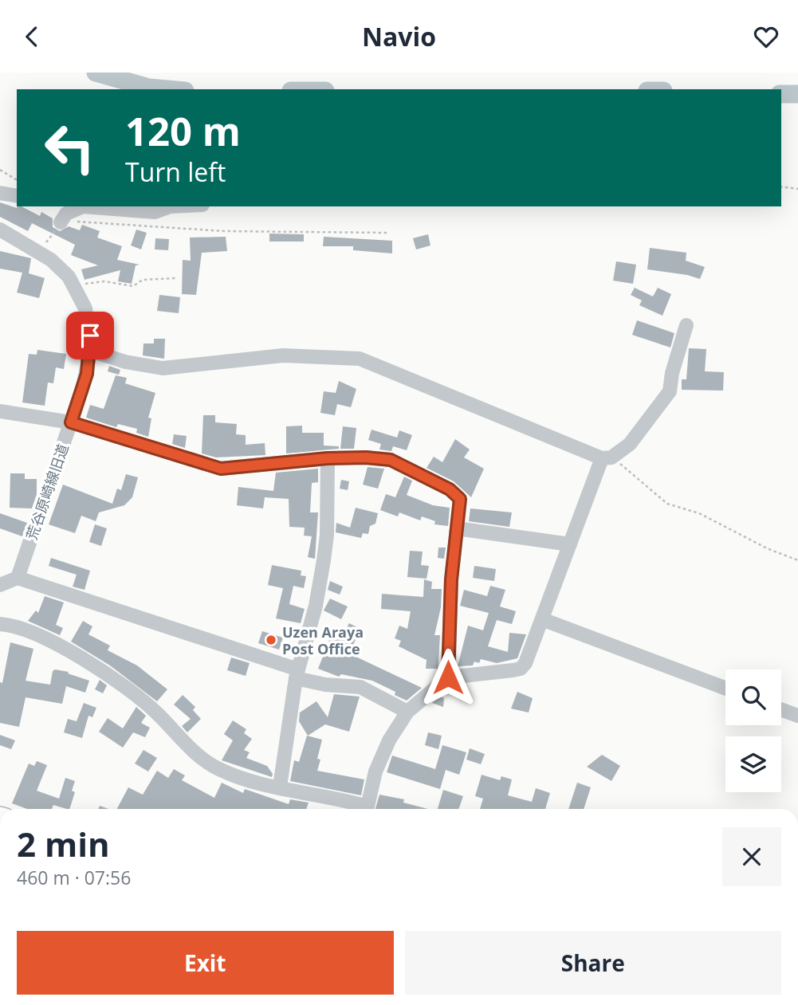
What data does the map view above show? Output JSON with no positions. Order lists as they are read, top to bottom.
{
  "streets": {
    "street": ["荒谷原崎線旧道"]
  },
  "places": ["Uzen Araya Post Office"],
  "page": {
    "header": "Navio",
    "turn": ["120 m", "Turn left"],
    "heading": ["2 min", "460 m · 07:56"],
    "buttons": ["Exit", "Share"]
  }
}
